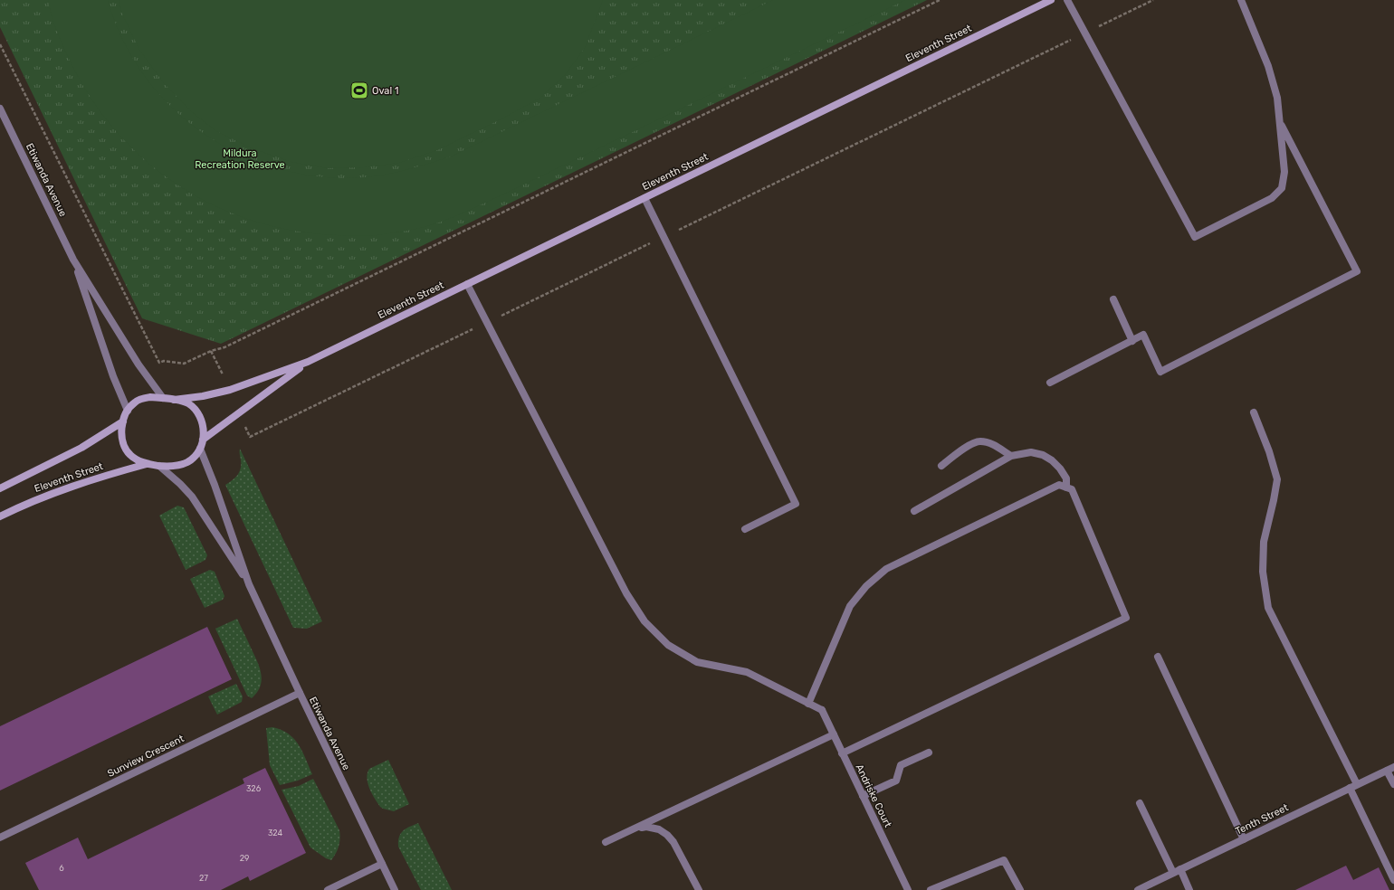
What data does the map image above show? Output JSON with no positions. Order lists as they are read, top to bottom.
{
  "streets": {
    "main road": ["Eleventh Street"],
    "street": [
      "Etiwanda Avenue",
      "Sunview Crescent",
      "Andriske Court",
      "Tenth Street"
    ]
  },
  "crossings": [
    ["Eleventh Street", "Etiwanda Avenue"],
    ["Etiwanda Avenue", "Sunview Crescent"]
  ],
  "parks": ["Mildura Recreation Reserve"],
  "places": {
    "sports": ["Oval 1"]
  },
  "house_numbers": [
    "326",
    "324",
    "29",
    "6",
    "27"
  ]
}
